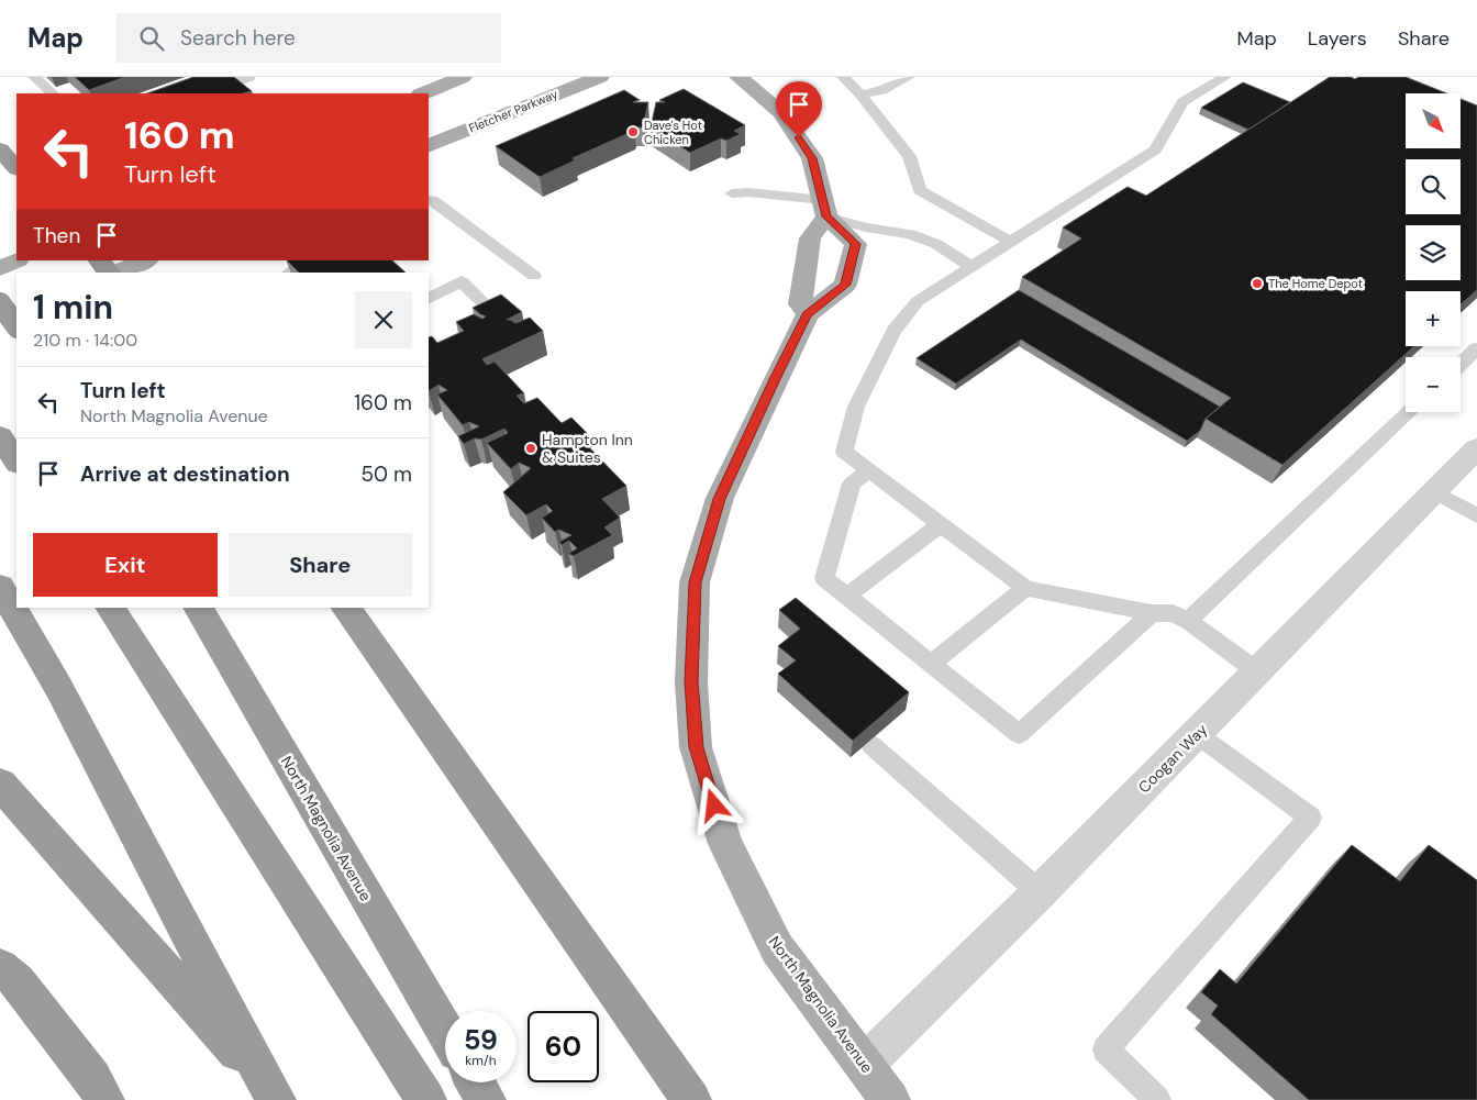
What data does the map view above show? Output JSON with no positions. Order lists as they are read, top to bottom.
{
  "streets": {
    "highway": ["North Magnolia Avenue"],
    "main road": ["Fletcher Parkway"],
    "street": ["Coogan Way"]
  },
  "crossings": [
    ["Coogan Way", "North Magnolia Avenue"]
  ],
  "places": ["Dave's Hot Chicken", "The Home Depot", "Hampton Inn & Suites"],
  "north": "bottom right",
  "page": {
    "header": "Map",
    "search": "Search here",
    "nav": ["Map", "Layers", "Share"],
    "map_buttons": ["+", "−"],
    "turn": ["160 m", "Turn left"],
    "then": "Then",
    "heading": ["1 min", "210 m · 14:00"],
    "list": [
      {
        "name": "Turn left",
        "note": "North Magnolia Avenue",
        "value": "160 m"
      },
      {
        "name": "Arrive at destination",
        "value": "50 m"
      }
    ],
    "buttons": ["Exit", "Share"],
    "speed": "59 km/h",
    "limit": "60"
  }
}
